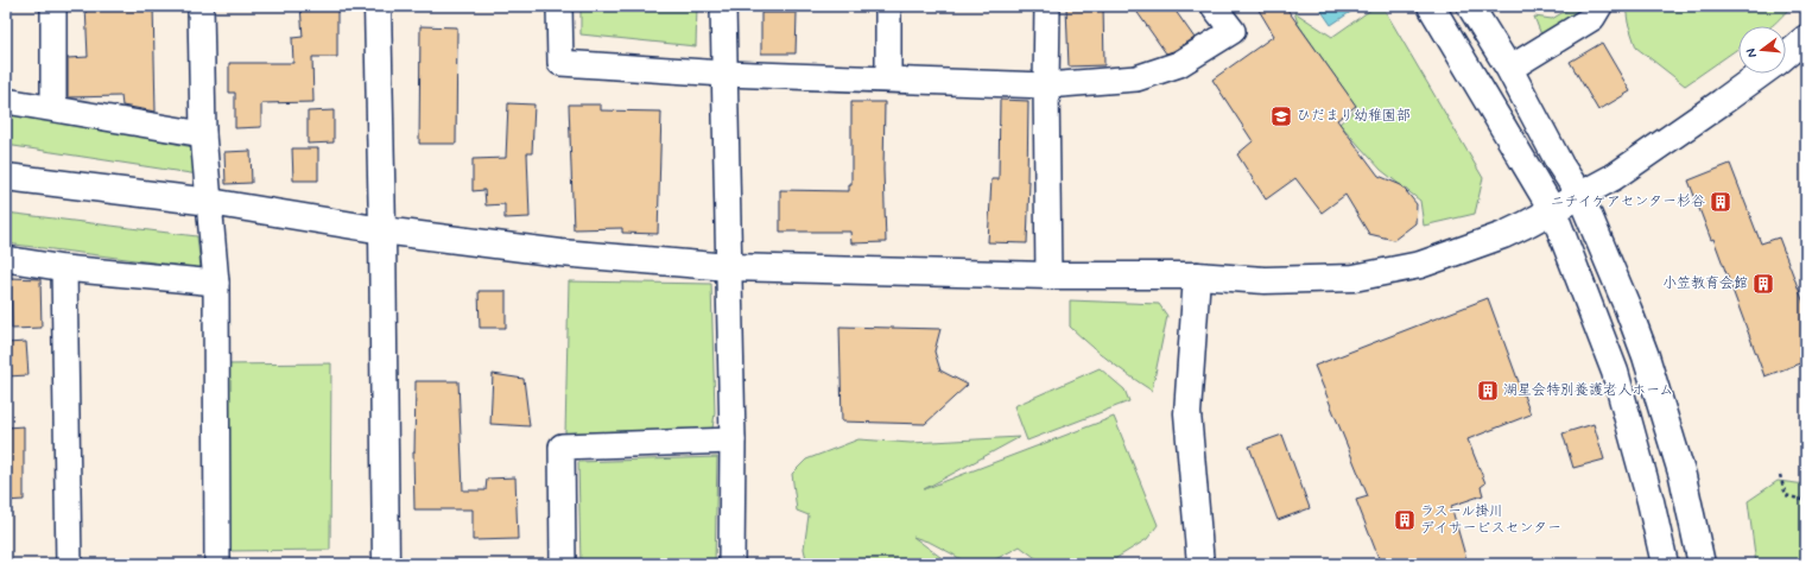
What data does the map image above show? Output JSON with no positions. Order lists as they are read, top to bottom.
{
  "places": {
    "school or university": ["ひだまり幼稚園部"],
    "building": [
      "ニチイケアセンター杉谷",
      "小笠教育会館",
      "湖星会特別養護老人ホーム",
      "ラスール掛川 デイサービスセンター"
    ]
  },
  "north": "left"
}
